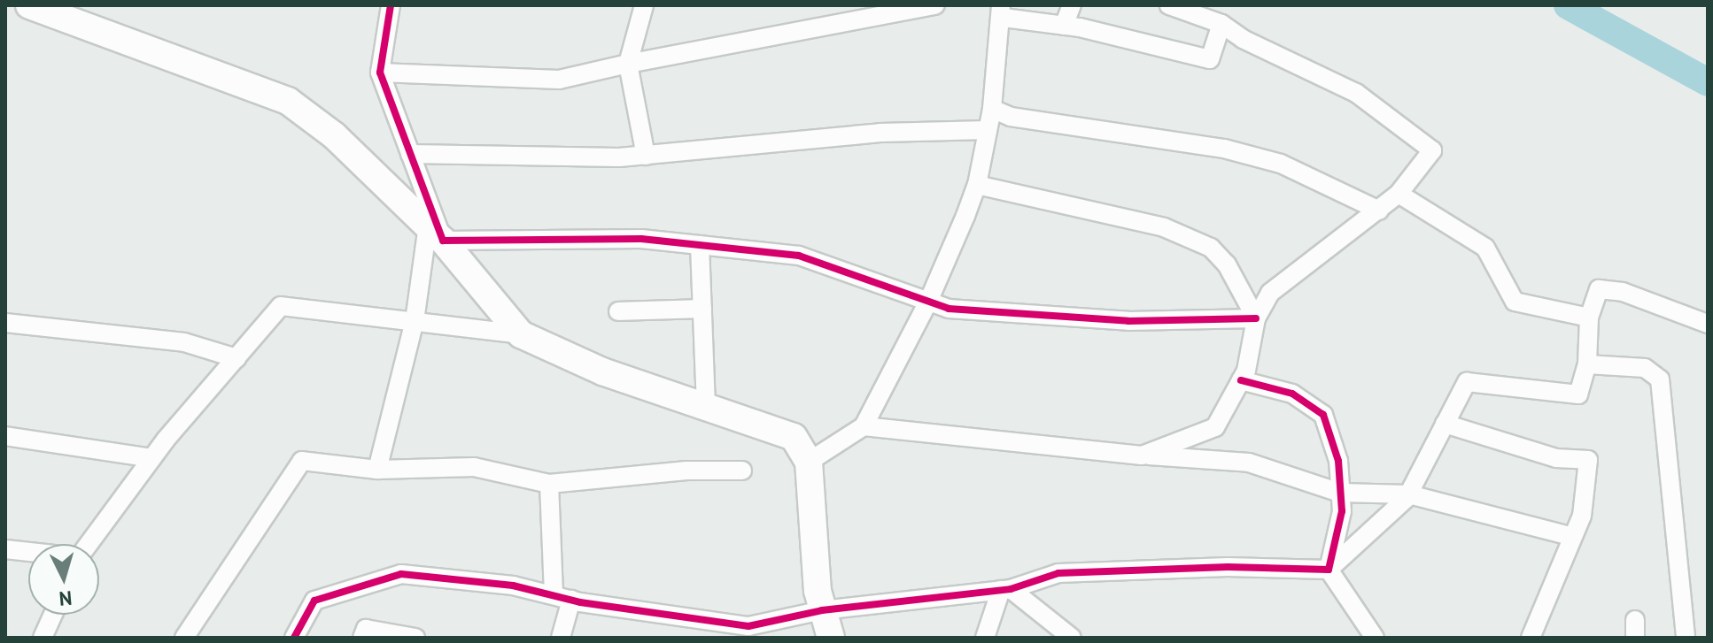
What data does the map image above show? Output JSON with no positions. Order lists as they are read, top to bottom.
{
  "north": "bottom"
}
